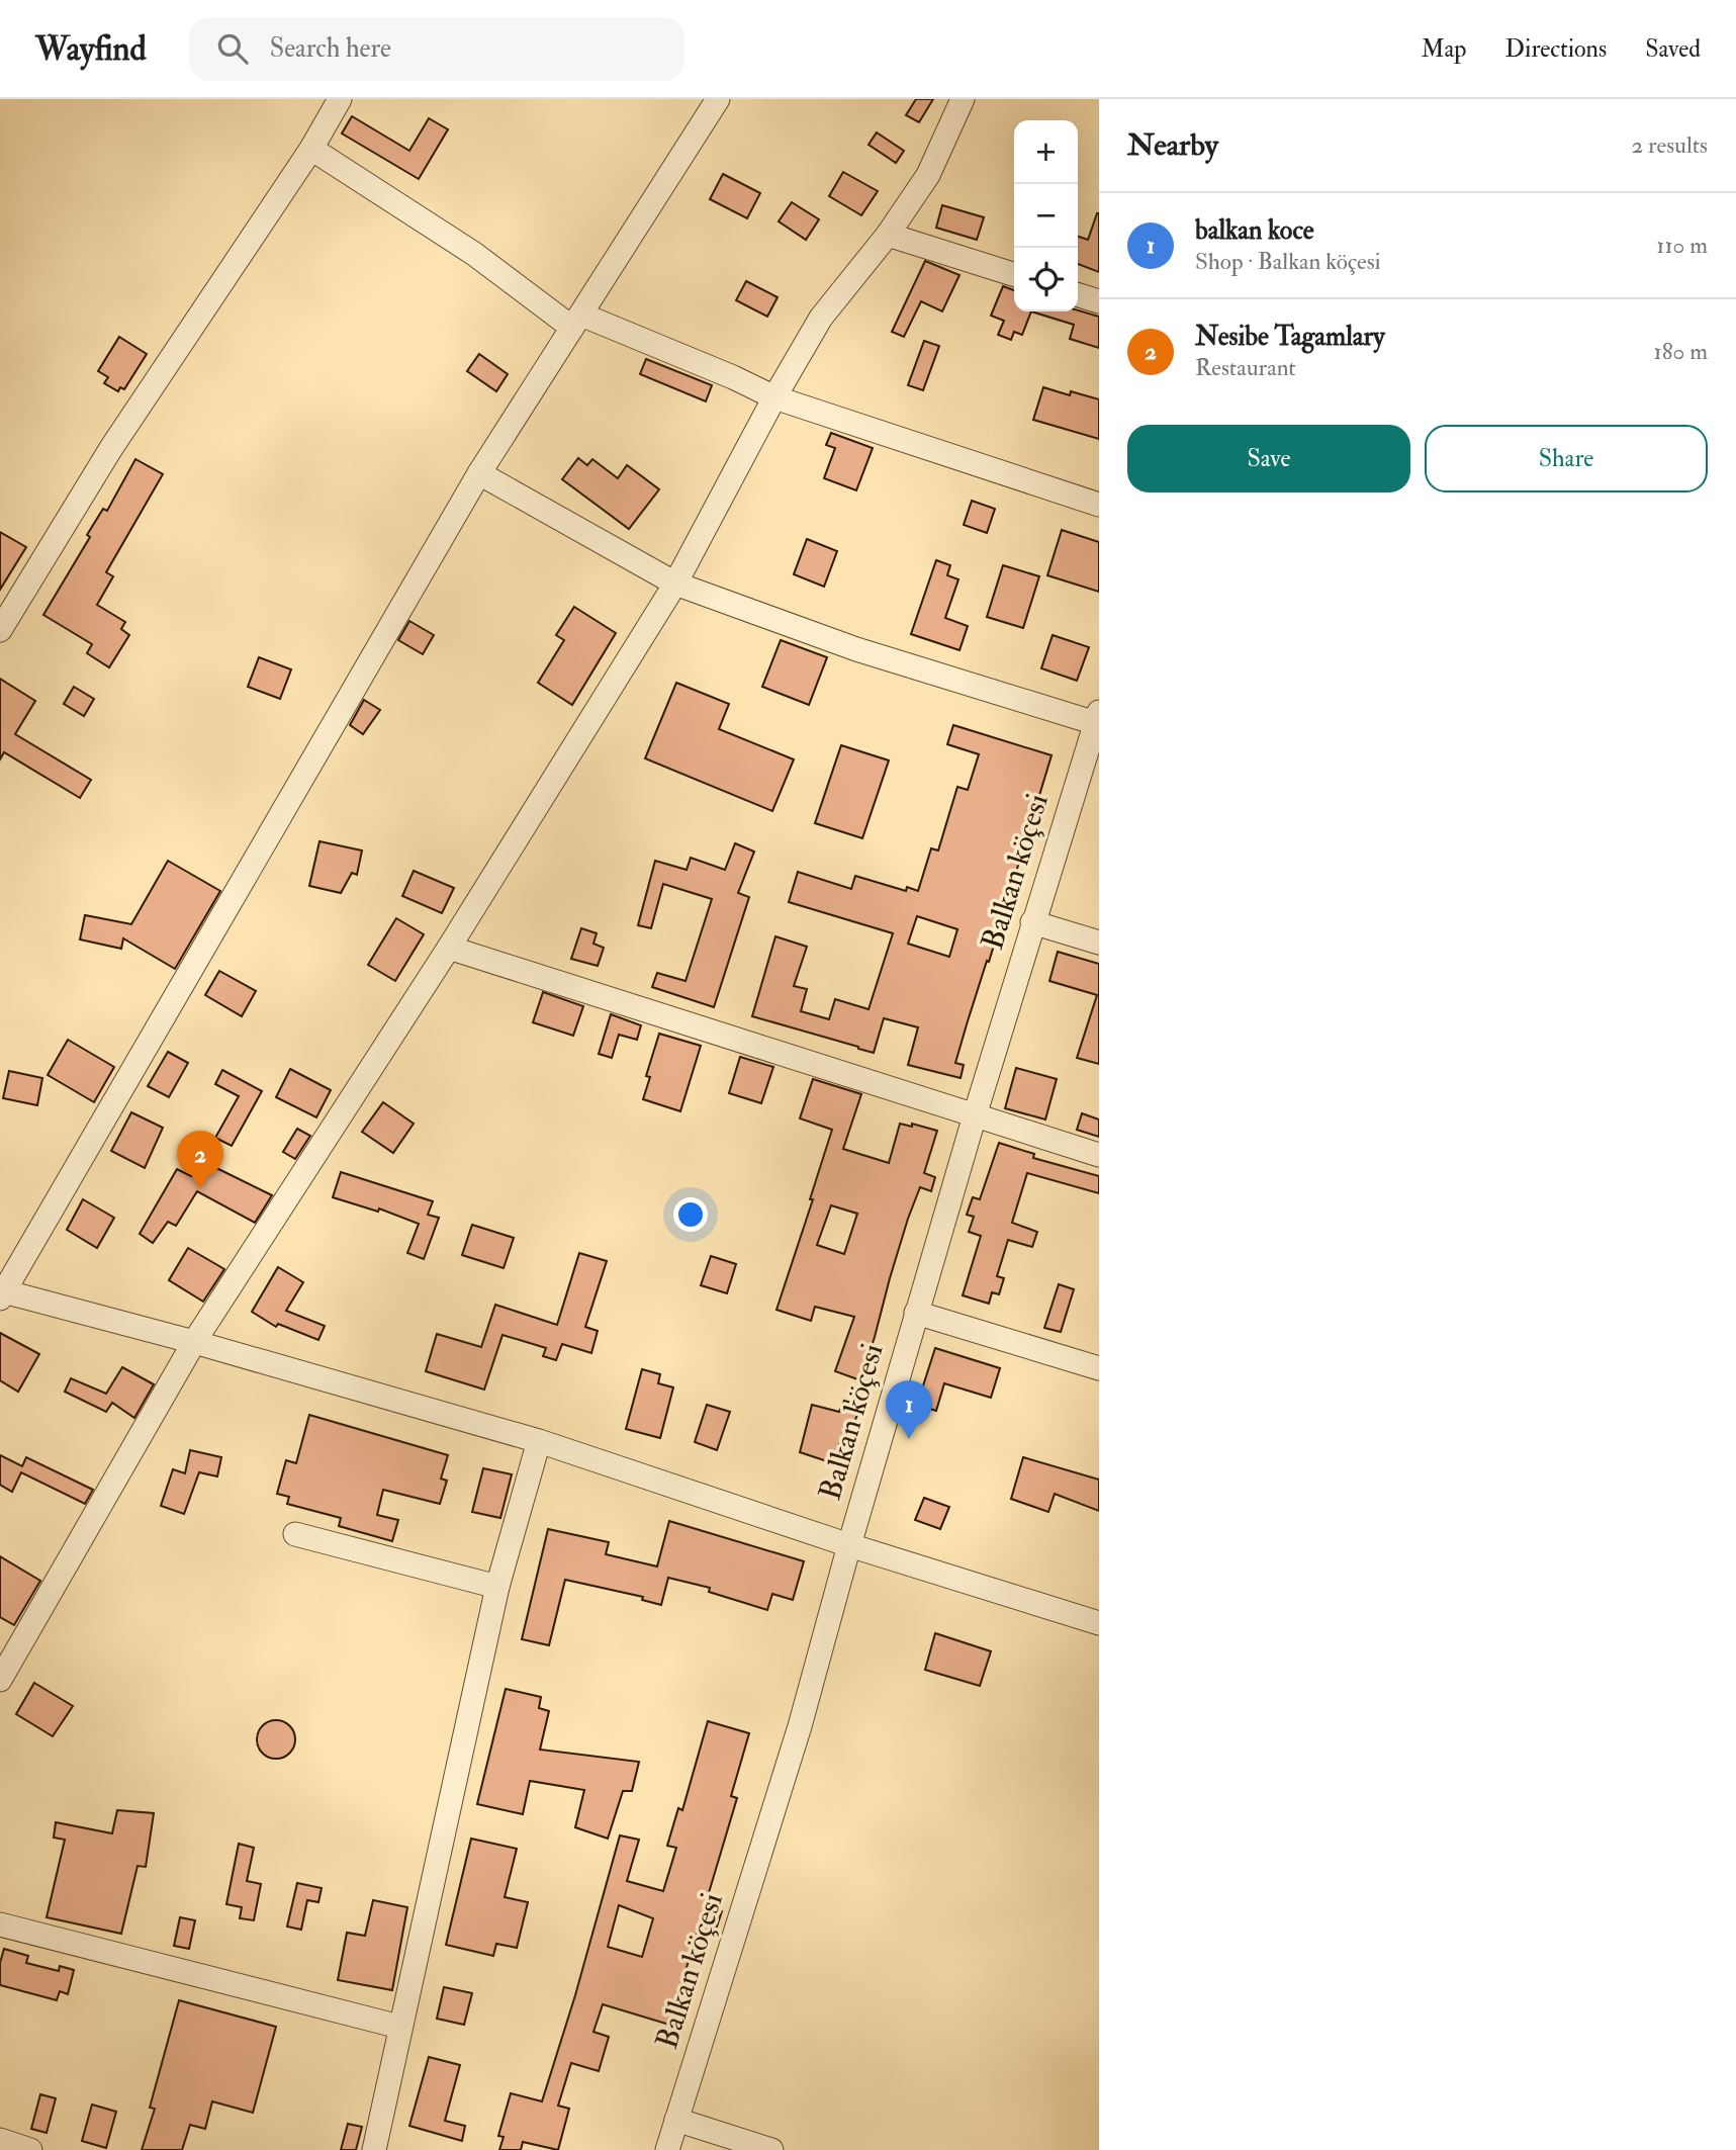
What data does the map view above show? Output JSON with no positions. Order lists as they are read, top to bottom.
{
  "streets": {
    "street": ["Balkan köçesi"]
  },
  "page": {
    "header": "Wayfind",
    "search": "Search here",
    "nav": ["Map", "Directions", "Saved"],
    "heading": ["Nearby", "2 results"],
    "map_buttons": ["+", "−"],
    "list": [
      {
        "mark": "1",
        "name": "balkan koce",
        "note": "Shop · Balkan köçesi",
        "value": "110 m"
      },
      {
        "mark": "2",
        "name": "Nesibe Tagamlary",
        "note": "Restaurant",
        "value": "180 m"
      }
    ],
    "buttons": ["Save", "Share"],
    "pins": ["2", "1"]
  }
}
